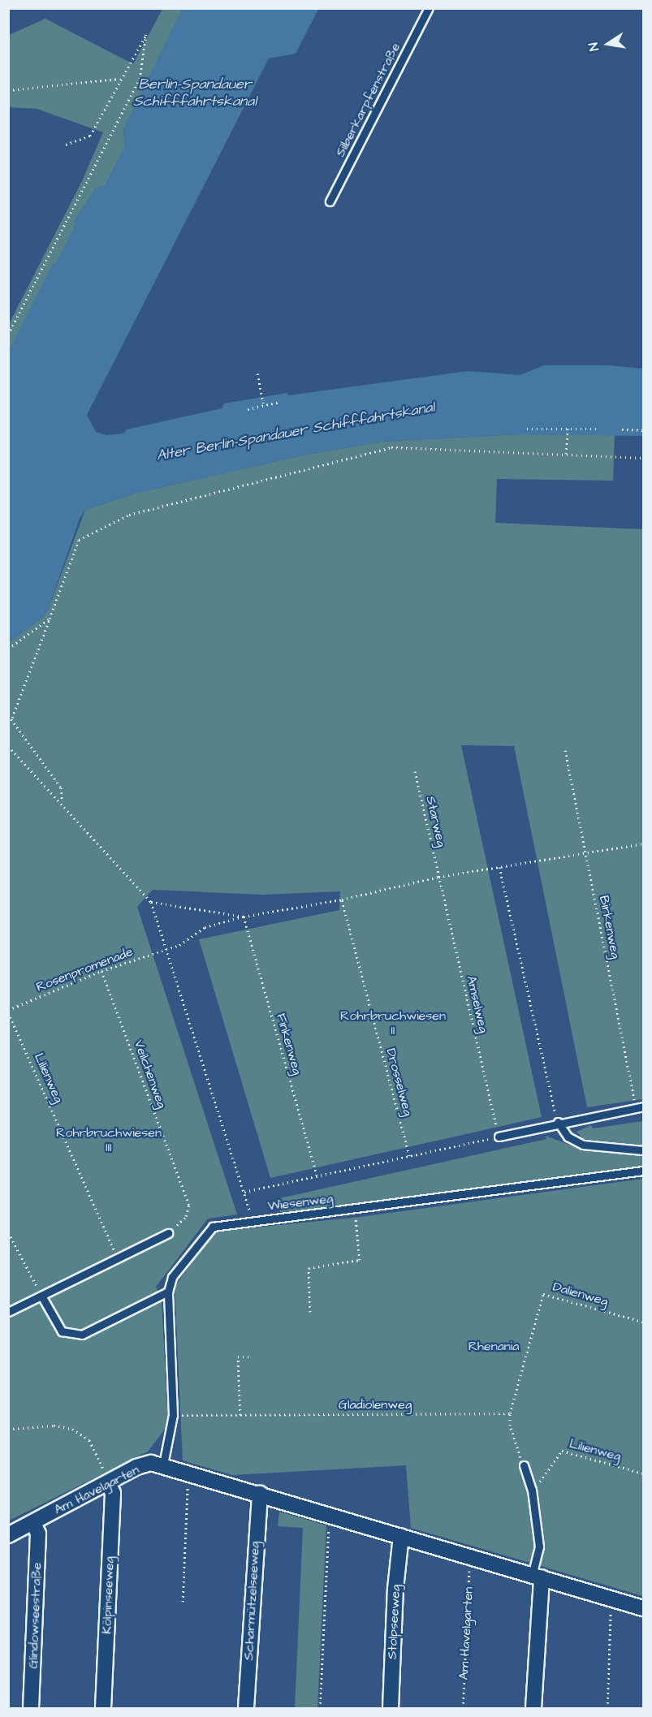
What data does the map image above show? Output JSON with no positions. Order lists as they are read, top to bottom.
{
  "streets": {
    "street": [
      "Am Havelgarten",
      "Kölpinseeweg",
      "Scharmützelseeweg",
      "Glindowseestraße",
      "Stolpseeweg"
    ],
    "lane": ["Silberkarpfenstraße", "Wiesenweg"],
    "path": [
      "Starweg",
      "Birkenweg",
      "Rosenpromenade",
      "Amselweg",
      "Finkenweg",
      "Veilchenweg",
      "Lilienweg",
      "Drosselweg",
      "Dalienweg",
      "Gladiolenweg"
    ]
  },
  "crossings": [
    ["Starweg", "Amselweg"],
    ["Rosenpromenade", "Finkenweg"],
    ["Rosenpromenade", "Veilchenweg"],
    ["Rosenpromenade", "Lilienweg"],
    ["Wiesenweg", "Gladiolenweg"],
    ["Wiesenweg", "Am Havelgarten"],
    ["Dalienweg", "Gladiolenweg"],
    ["Am Havelgarten", "Kölpinseeweg"],
    ["Am Havelgarten", "Scharmützelseeweg"],
    ["Am Havelgarten", "Glindowseestraße"],
    ["Am Havelgarten", "Stolpseeweg"]
  ],
  "water": ["Berlin-Spandauer Schifffahrtskanal", "Alter Berlin-Spandauer Schifffahrtskanal"],
  "parks": ["Rohrbruchwiesen II", "Rohrbruchwiesen III", "Rhenania"],
  "north": "left"
}
